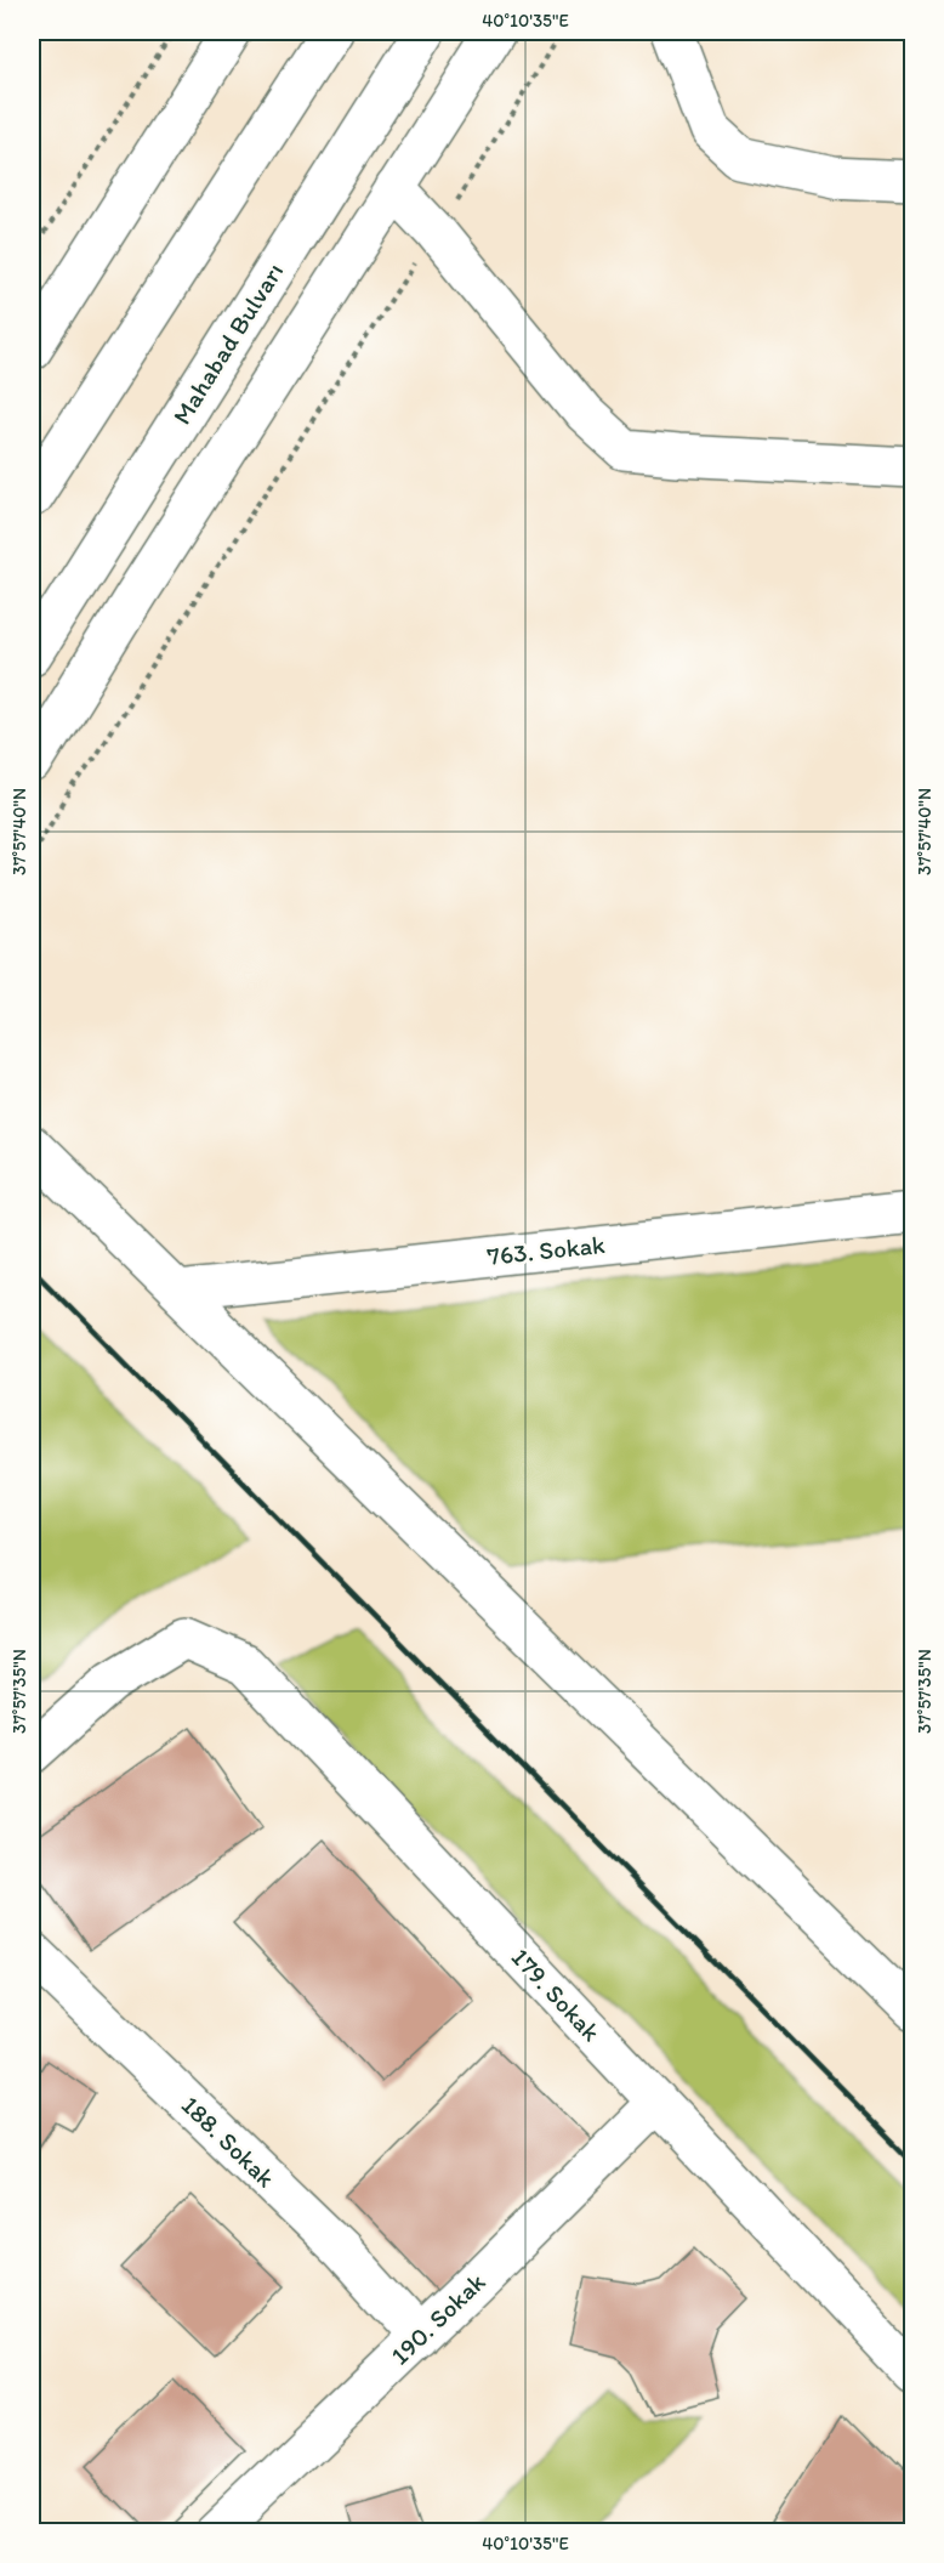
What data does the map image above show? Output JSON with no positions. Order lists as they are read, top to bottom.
{
  "streets": {
    "street": [
      "Mahabad Bulvarı",
      "763. Sokak",
      "179. Sokak",
      "188. Sokak",
      "190. Sokak"
    ]
  },
  "crossings": [
    ["179. Sokak", "190. Sokak"],
    ["188. Sokak", "190. Sokak"]
  ],
  "coordinates": ["40°10'35\"E", "37°57'40\"N", "37°57'35\"N"]
}
